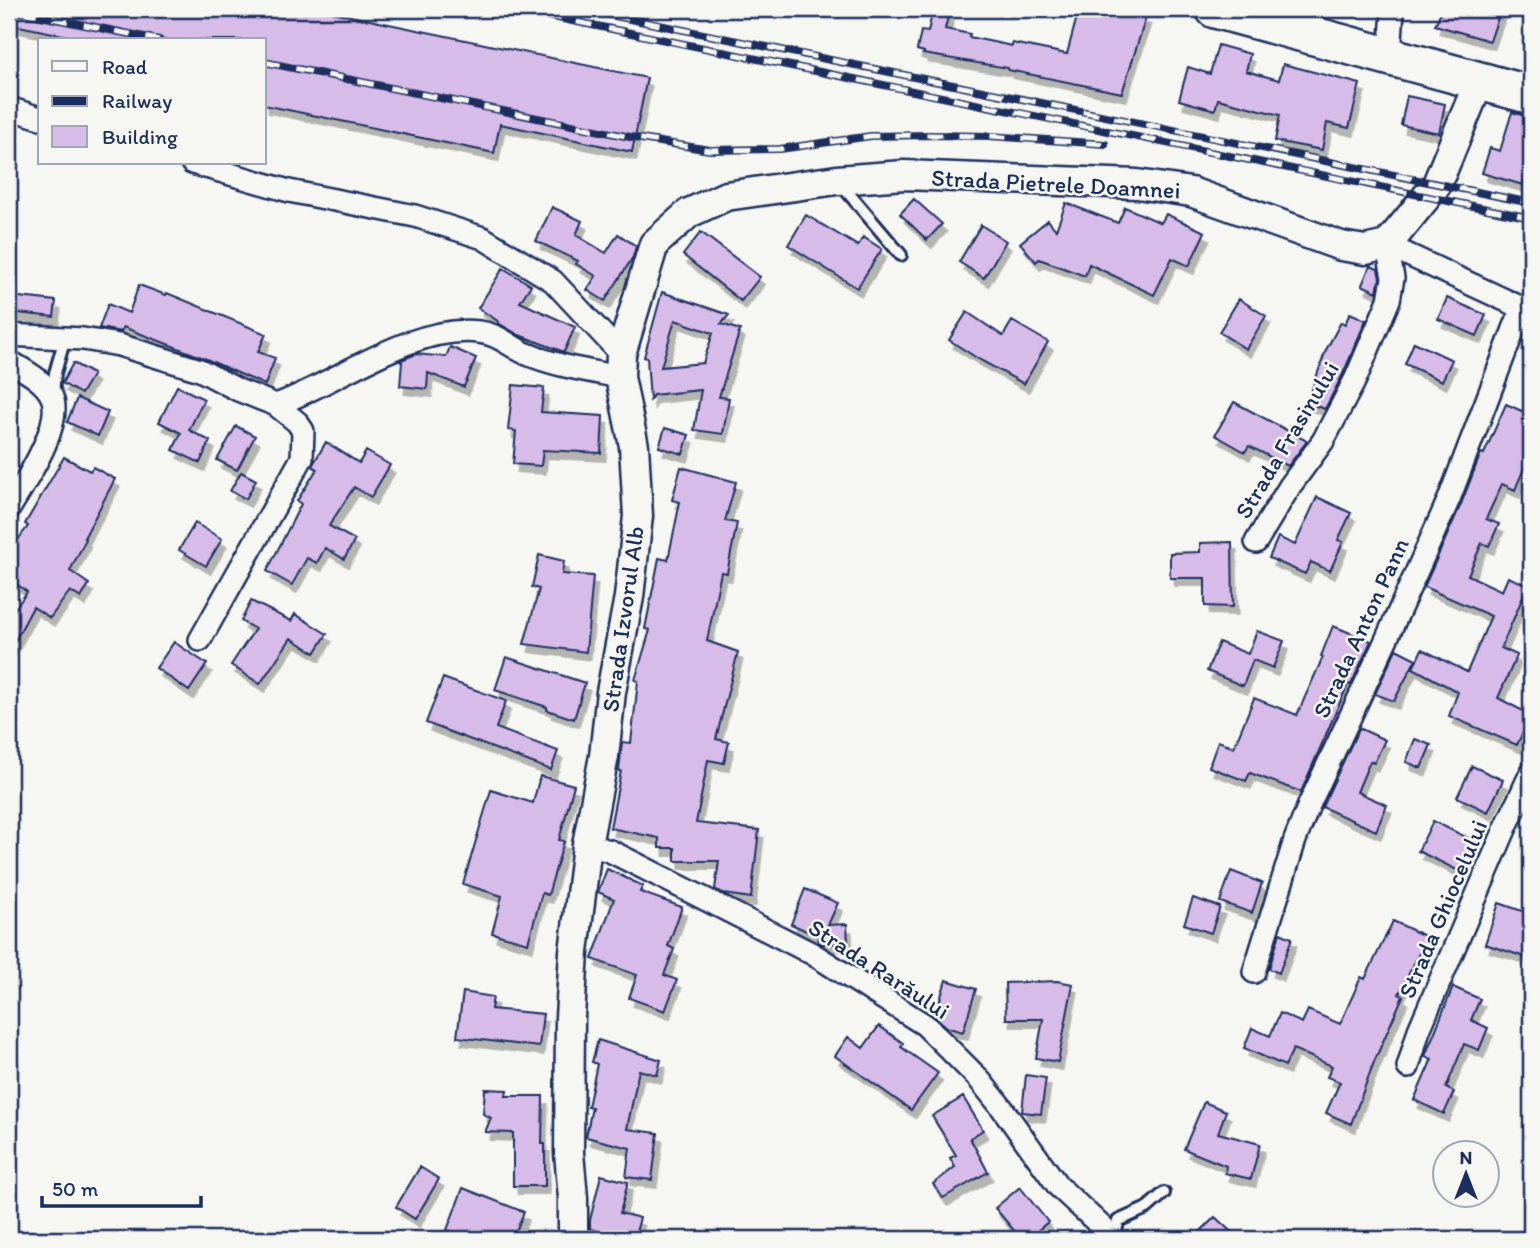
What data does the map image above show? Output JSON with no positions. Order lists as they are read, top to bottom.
{
  "streets": {
    "street": [
      "Strada Pietrele Doamnei",
      "Strada Frasinului",
      "Strada Izvorul Alb",
      "Strada Anton Pann",
      "Strada Ghiocelului",
      "Strada Rarăului"
    ]
  },
  "crossings": [
    ["Strada Pietrele Doamnei", "Strada Frasinului"],
    ["Strada Pietrele Doamnei", "Strada Izvorul Alb"],
    ["Strada Izvorul Alb", "Strada Rarăului"]
  ],
  "legend": ["Road", "Railway", "Building"],
  "scale_bar": "50 m",
  "north": "top"
}
